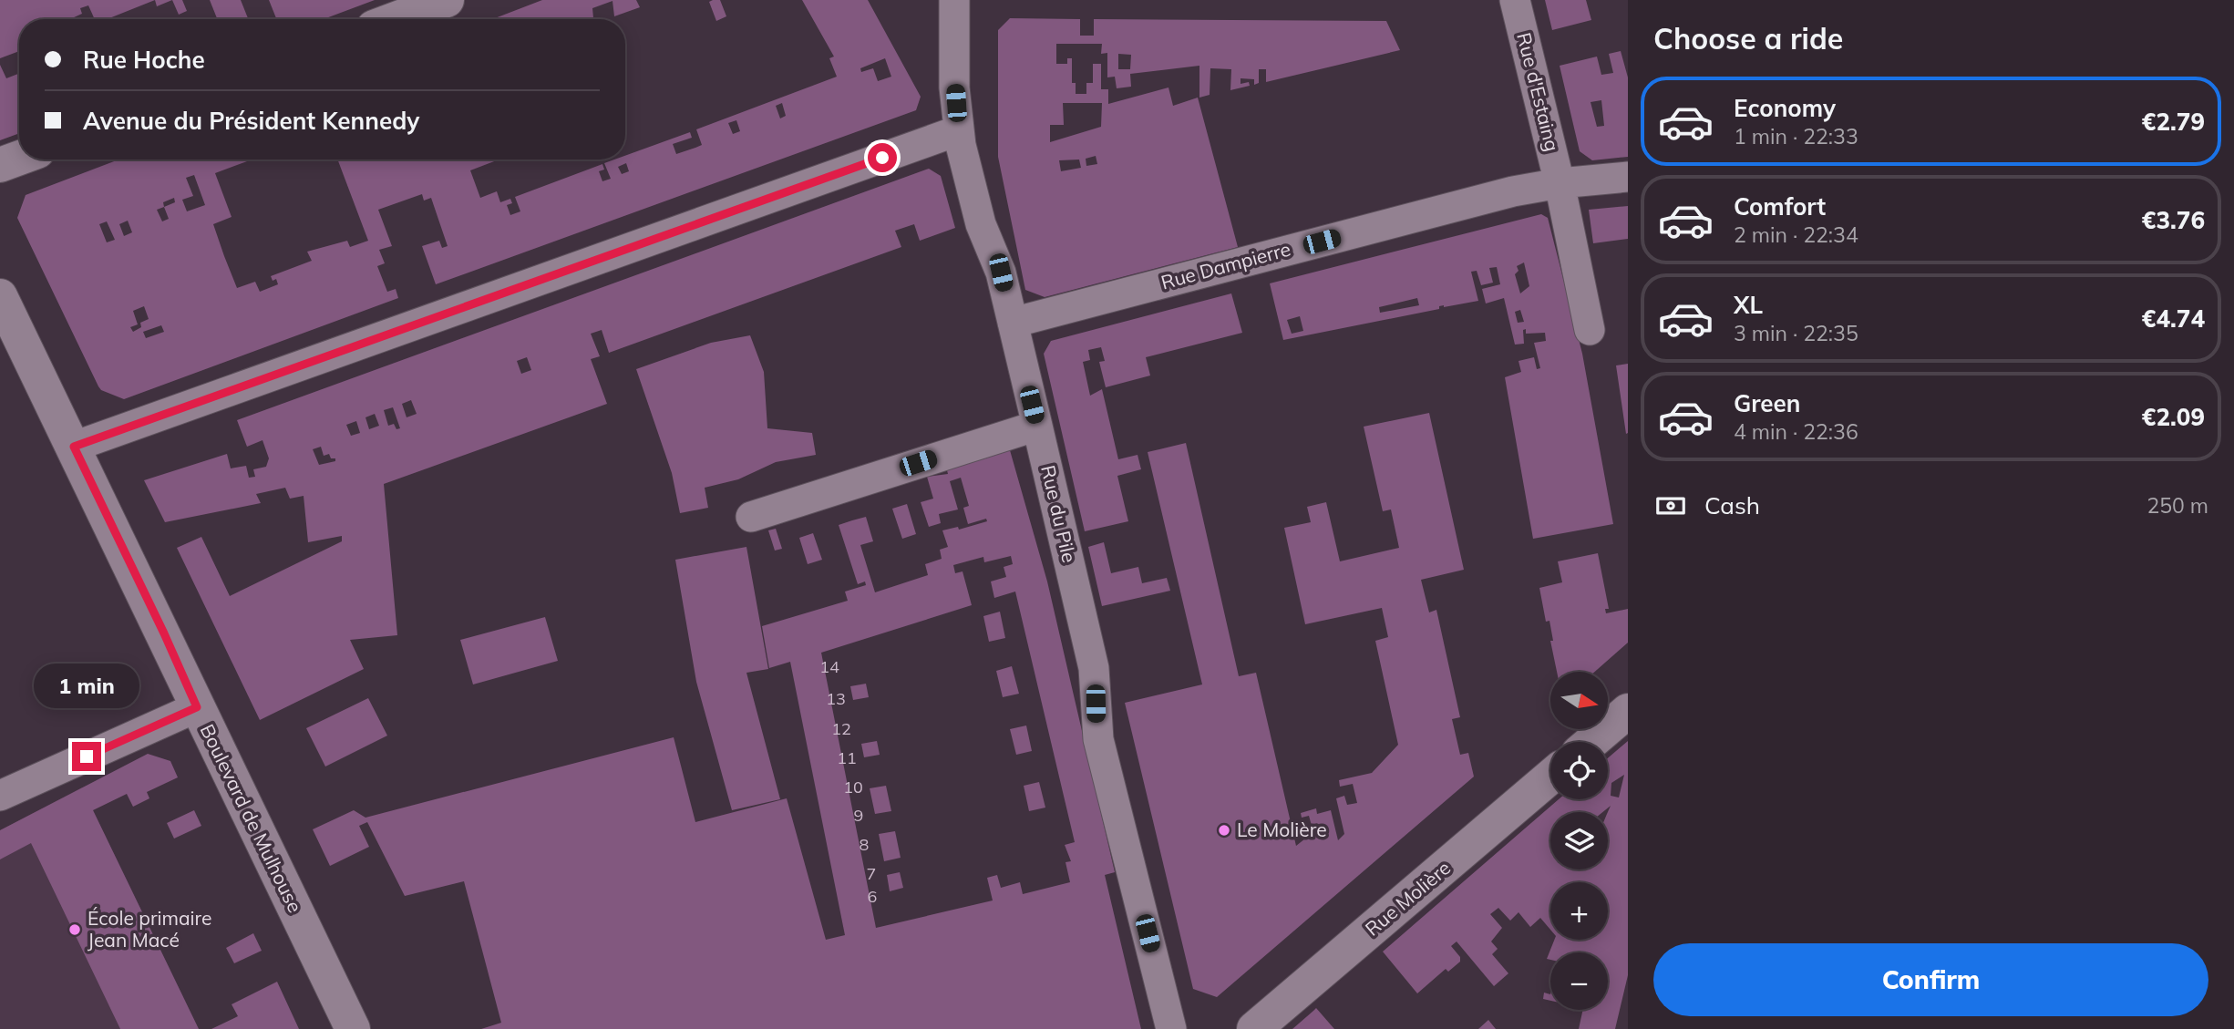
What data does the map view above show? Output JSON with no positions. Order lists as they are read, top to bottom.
{
  "streets": {
    "street": [
      "Rue d'Estaing",
      "Rue Dampierre",
      "Rue du Pile",
      "Boulevard de Mulhouse",
      "Rue Molière"
    ]
  },
  "crossings": [
    ["Rue d'Estaing", "Rue Dampierre"],
    ["Rue Dampierre", "Rue du Pile"]
  ],
  "places": ["Le Molière", "École primaire Jean Macé"],
  "house_numbers": [
    "14",
    "13",
    "12",
    "11",
    "10",
    "9",
    "8",
    "7",
    "6"
  ],
  "north": "right",
  "page": {
    "heading": "Choose a ride",
    "banner": ["Rue Hoche", "Avenue du Président Kennedy"],
    "list": [
      {
        "name": "Economy",
        "note": "1 min · 22:33",
        "value": "€2.79"
      },
      {
        "name": "Comfort",
        "note": "2 min · 22:34",
        "value": "€3.76"
      },
      {
        "name": "XL",
        "note": "3 min · 22:35",
        "value": "€4.74"
      },
      {
        "name": "Green",
        "note": "4 min · 22:36",
        "value": "€2.09"
      }
    ],
    "pay": ["Cash", "250 m"],
    "bubble": "1 min",
    "map_buttons": ["+", "−"],
    "buttons": "Confirm"
  }
}
